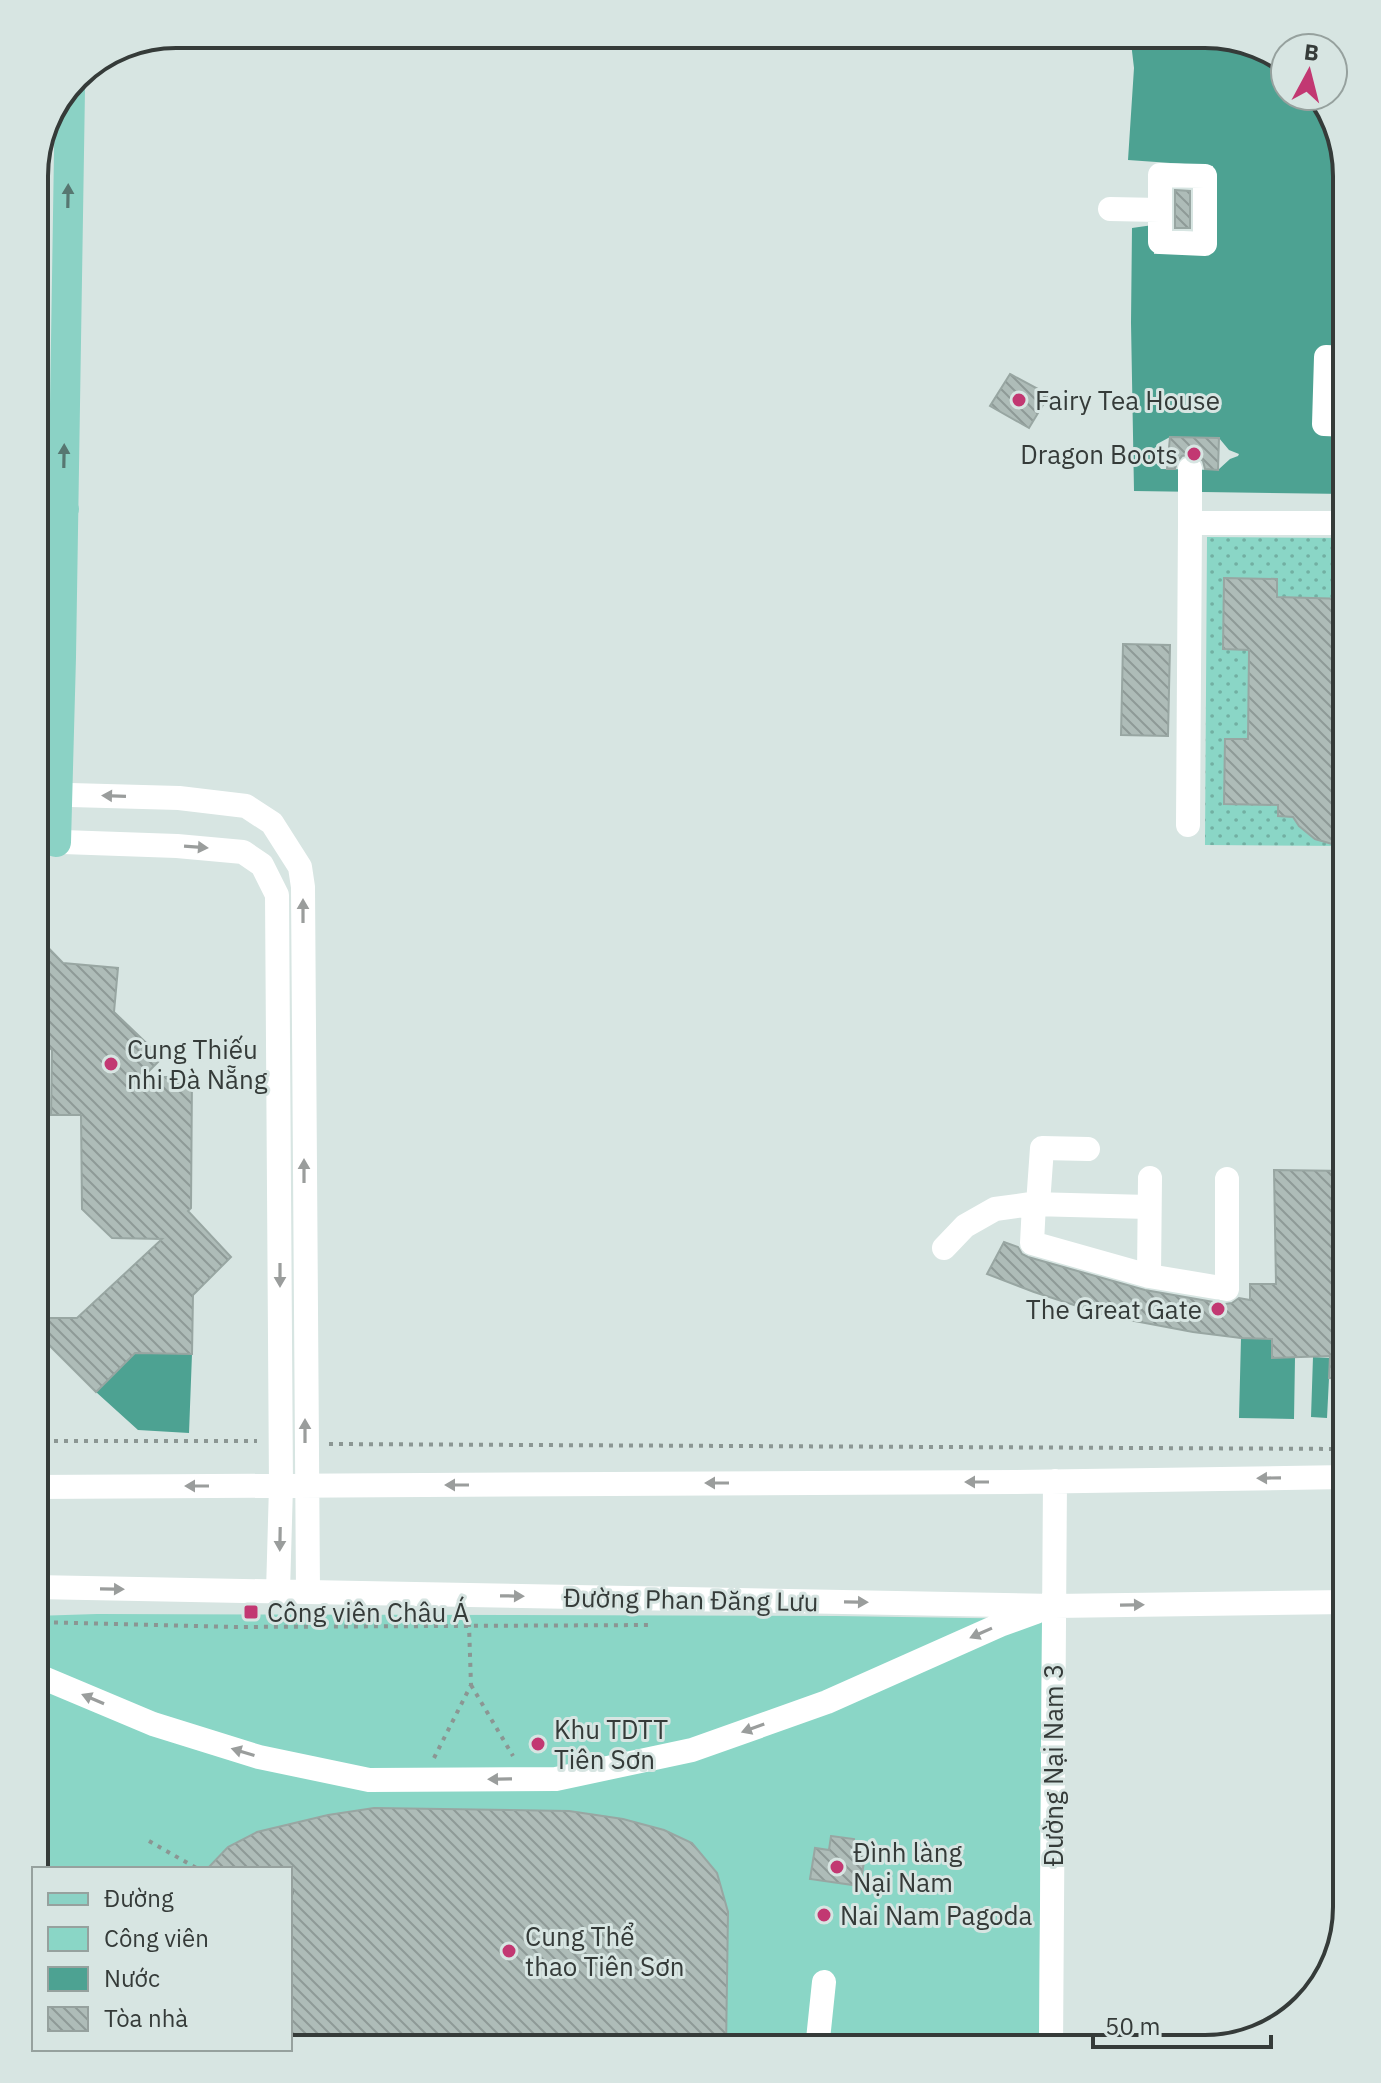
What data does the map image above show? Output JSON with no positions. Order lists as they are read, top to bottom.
{
  "streets": {
    "street": ["Đường Phan Đăng Lưu", "Đường Nại Nam 3"]
  },
  "crossings": [
    ["Đường Phan Đăng Lưu", "Đường Nại Nam 3"]
  ],
  "places": {
    "other": [
      "Fairy Tea House",
      "Dragon Boots",
      "Cung Thiếu nhi Đà Nẵng",
      "The Great Gate",
      "Khu TDTT Tiên Sơn",
      "Đình làng Nại Nam",
      "Nai Nam Pagoda",
      "Cung Thể thao Tiên Sơn"
    ],
    "transit": ["Công viên Châu Á"]
  },
  "legend": [
    "Đường",
    "Công viên",
    "Nước",
    "Tòa nhà"
  ],
  "scale_bar": "50 m",
  "north": "top"
}
